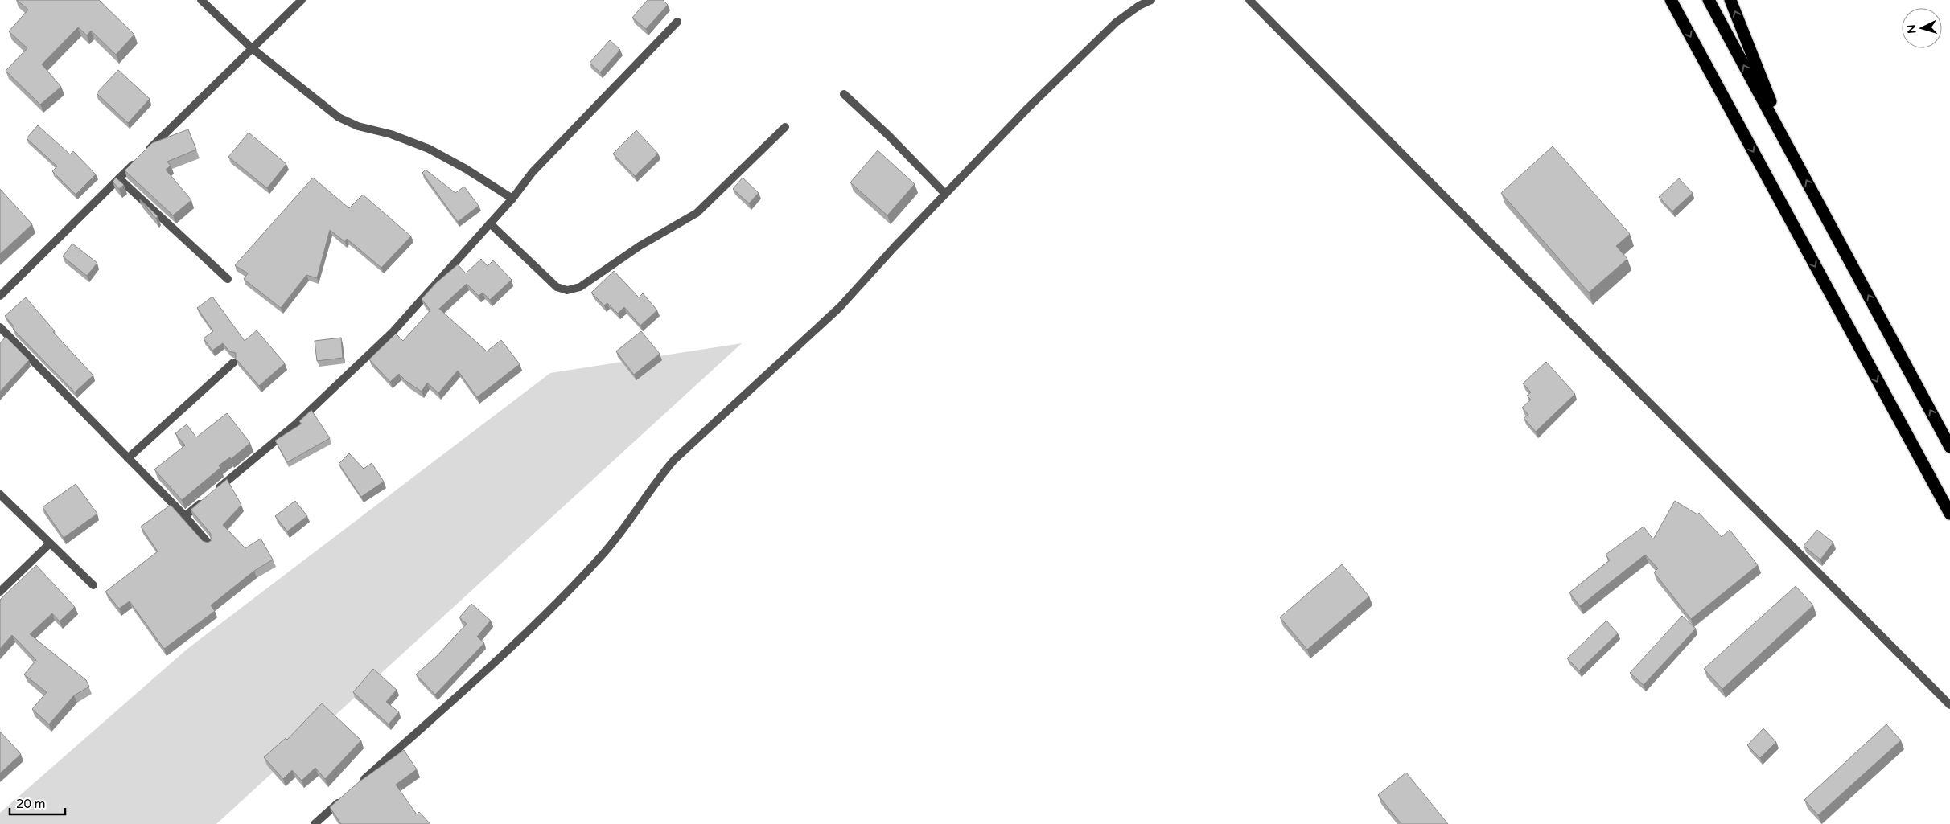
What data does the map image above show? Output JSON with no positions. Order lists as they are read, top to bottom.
{
  "scale_bar": "20 m",
  "north": "left"
}
